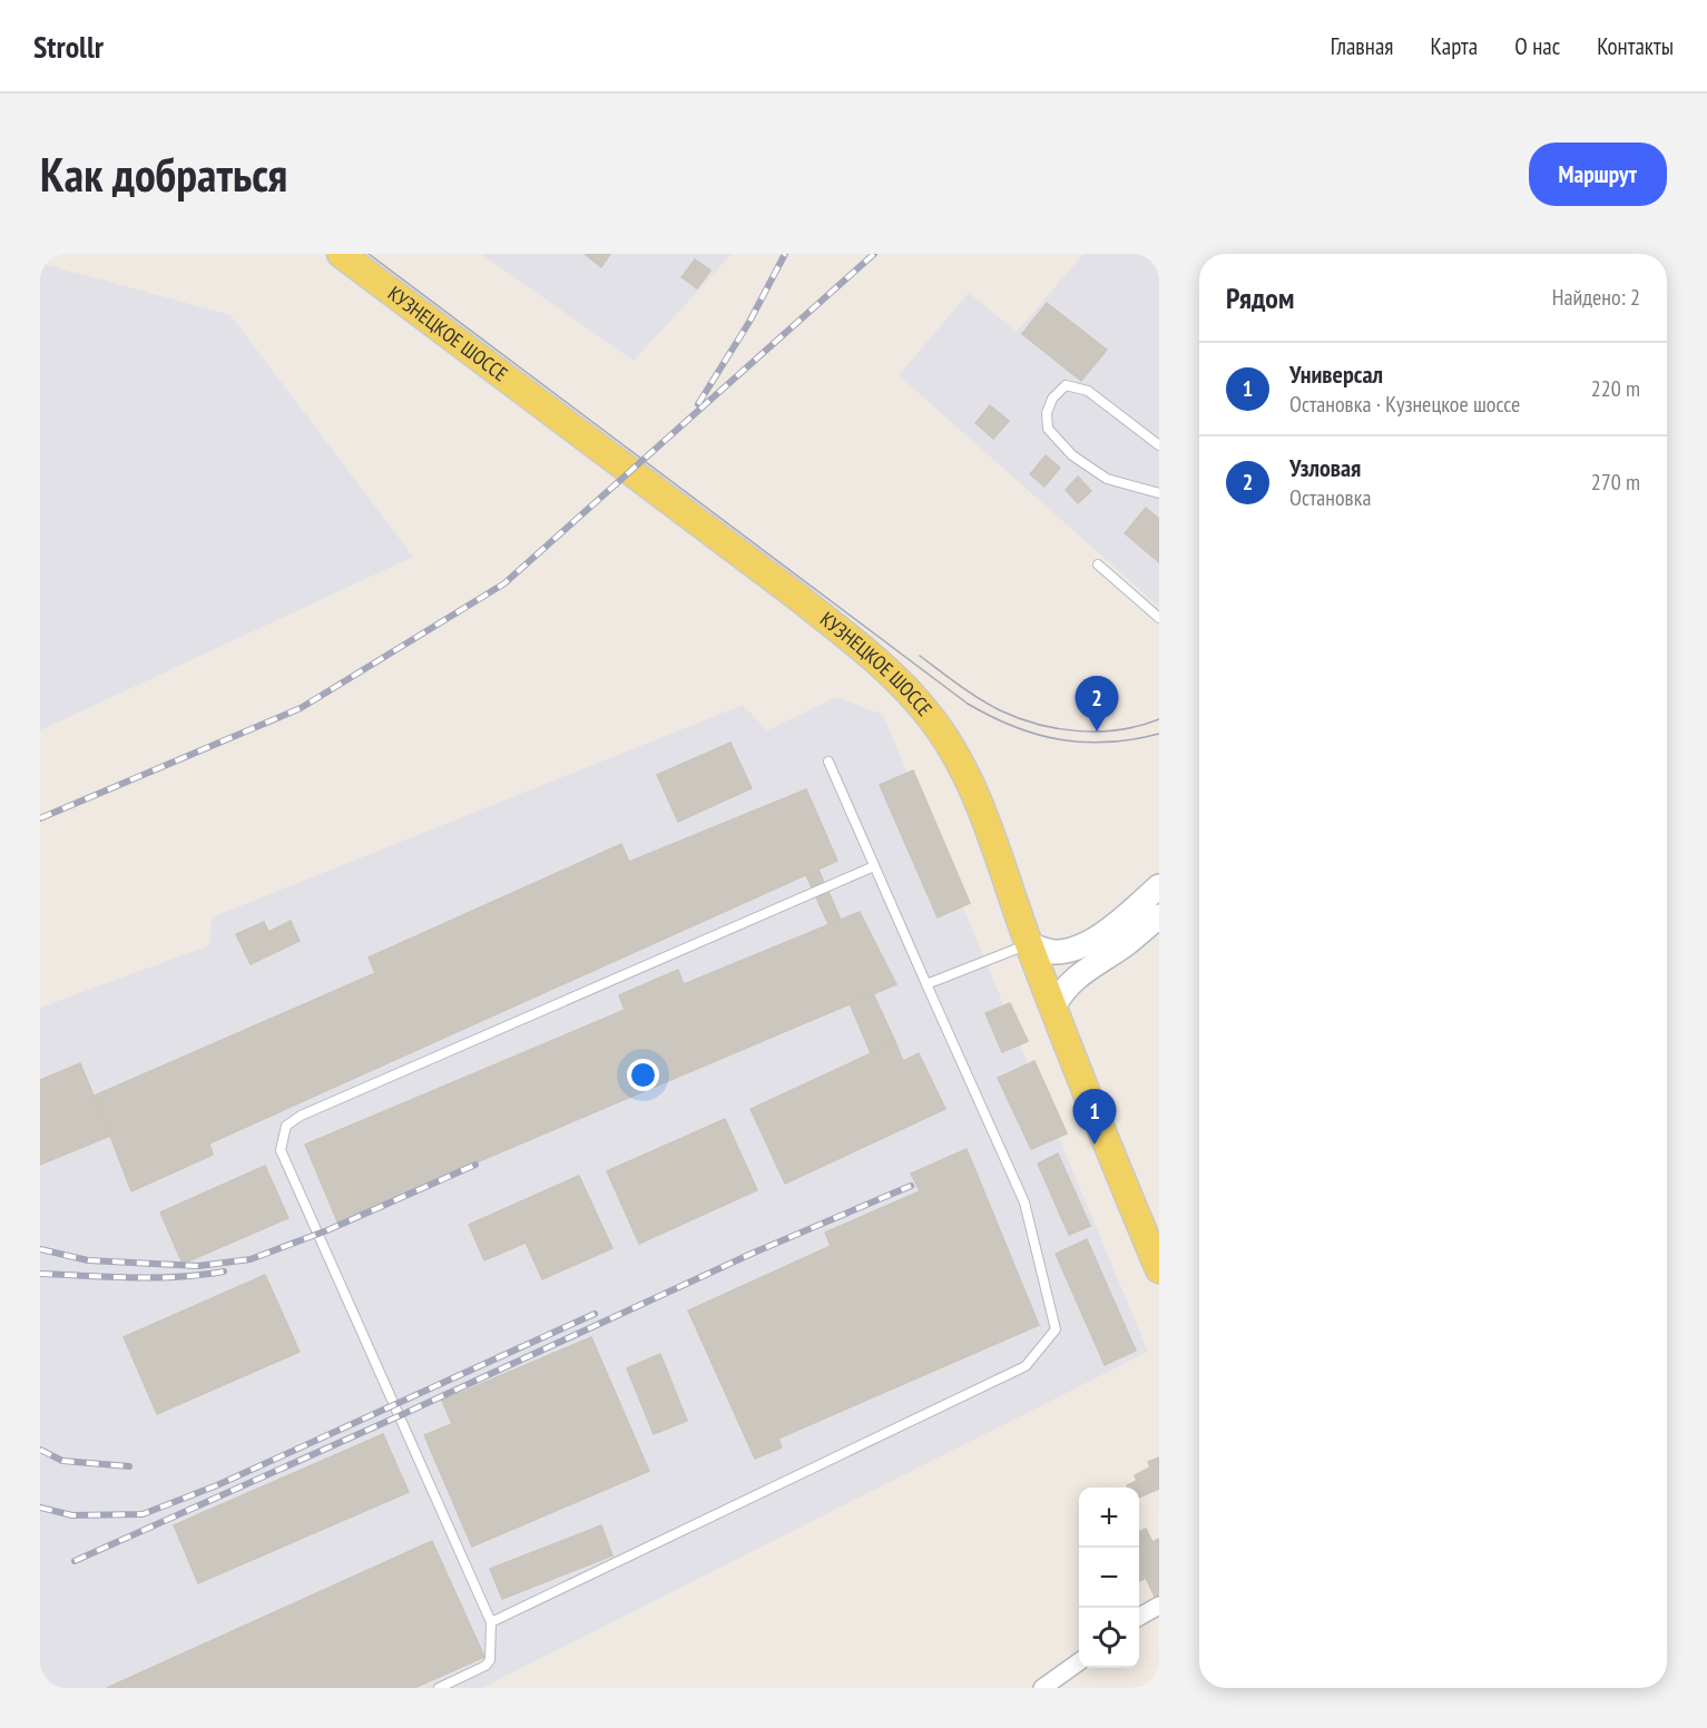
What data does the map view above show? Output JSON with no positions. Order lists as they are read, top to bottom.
{
  "streets": {
    "main road": ["КУЗНЕЦКОЕ ШОССЕ"]
  },
  "page": {
    "header": "Strollr",
    "nav": [
      "Главная",
      "Карта",
      "О нас",
      "Контакты"
    ],
    "buttons": "Маршрут",
    "title": "Как добраться",
    "heading": ["Рядом", "Найдено: 2"],
    "list": [
      {
        "mark": "1",
        "name": "Универсал",
        "note": "Остановка · Кузнецкое шоссе",
        "value": "220 m"
      },
      {
        "mark": "2",
        "name": "Узловая",
        "note": "Остановка",
        "value": "270 m"
      }
    ],
    "pins": ["2", "1"],
    "map_buttons": ["+", "−"]
  }
}
